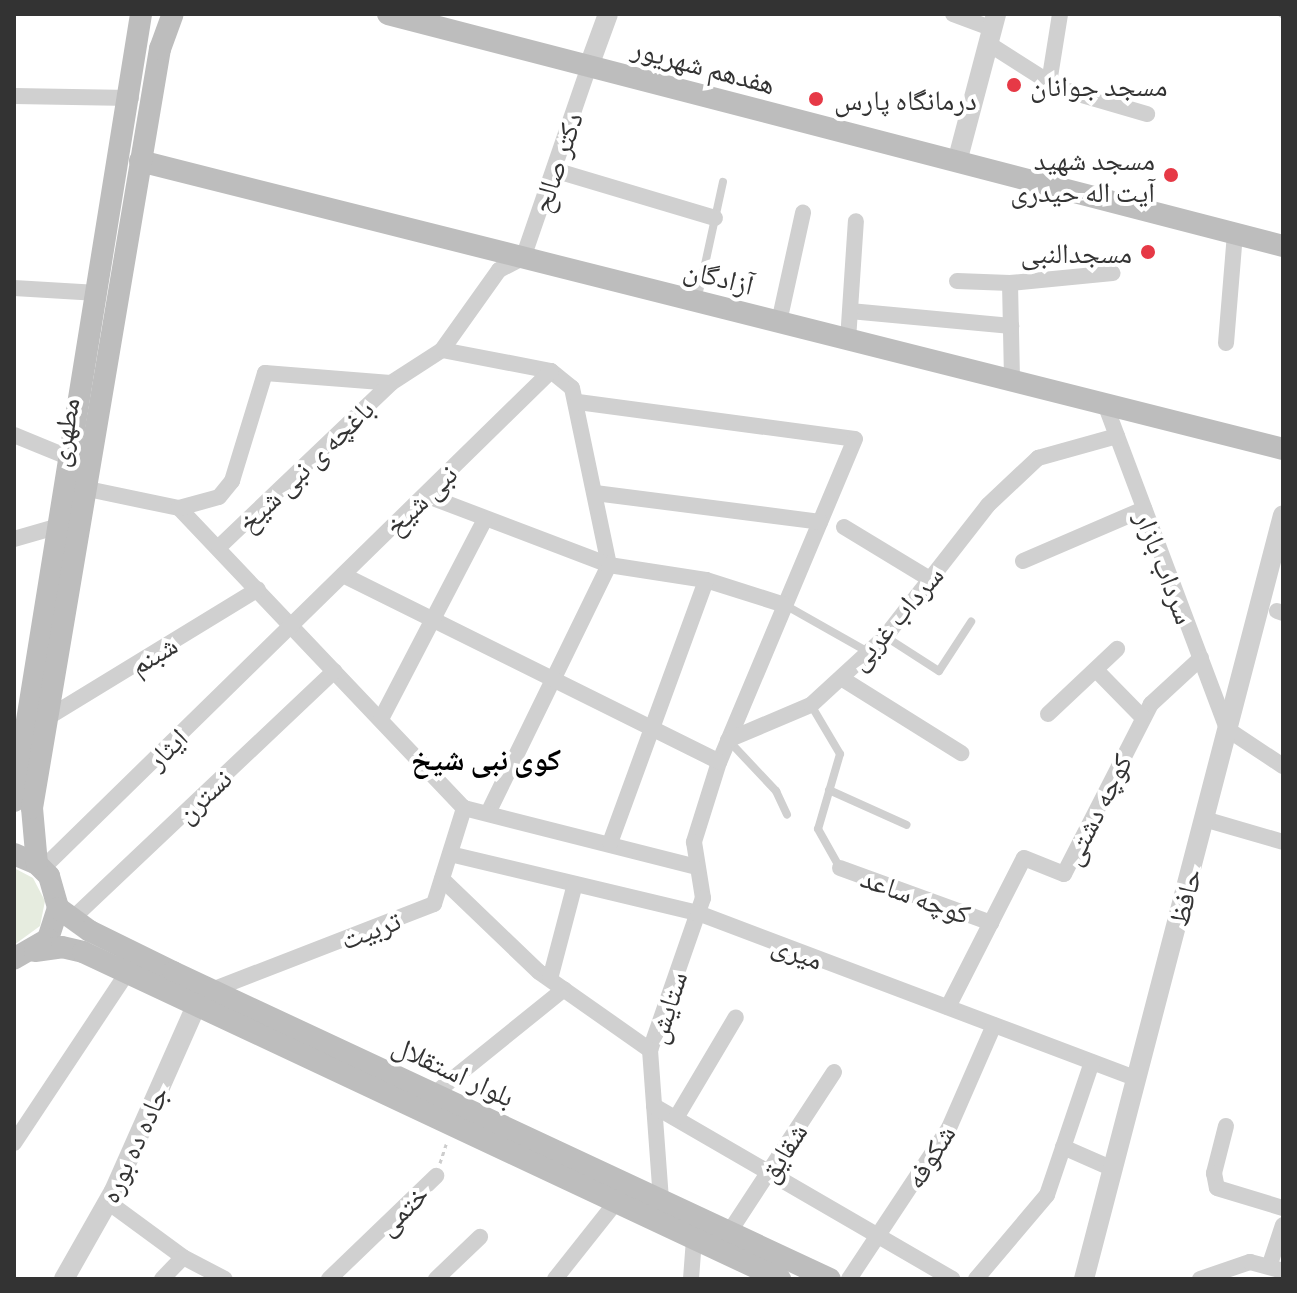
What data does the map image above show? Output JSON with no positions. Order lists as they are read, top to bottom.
{
  "streets": {
    "main road": [
      "هفدهم شهریور",
      "آزادگان",
      "مطهری",
      "بلوار استقلال"
    ],
    "street": [
      "دکتر صالح",
      "باغچه ی نبی شیخ",
      "نبی شیخ",
      "سرداب بازار",
      "سرداب غربی",
      "شبنم",
      "ایثار",
      "نسترن",
      "کوچه دشتی",
      "کوچه ساعد",
      "حافظ",
      "تربیت",
      "میری",
      "ستایش",
      "جاده ده بوره",
      "شقایق",
      "شکوفه",
      "ختمی"
    ]
  },
  "crossings": [
    ["هفدهم شهریور", "دکتر صالح"],
    ["دکتر صالح", "آزادگان"],
    ["آزادگان", "مطهری"],
    ["آزادگان", "سرداب بازار"],
    ["مطهری", "شبنم"],
    ["مطهری", "ایثار"],
    ["مطهری", "نسترن"],
    ["مطهری", "بلوار استقلال"],
    ["نبی شیخ", "ایثار"],
    ["سرداب بازار", "سرداب غربی"],
    ["سرداب بازار", "کوچه دشتی"],
    ["سرداب بازار", "حافظ"],
    ["نسترن", "بلوار استقلال"],
    ["کوچه دشتی", "کوچه ساعد"],
    ["کوچه دشتی", "میری"],
    ["حافظ", "میری"],
    ["تربیت", "میری"],
    ["تربیت", "بلوار استقلال"],
    ["تربیت", "جاده ده بوره"],
    ["میری", "ستایش"],
    ["میری", "شکوفه"],
    ["ستایش", "بلوار استقلال"],
    ["بلوار استقلال", "جاده ده بوره"],
    ["بلوار استقلال", "شقایق"],
    ["بلوار استقلال", "ختمی"]
  ],
  "districts": ["کوی نبی شیخ"],
  "places": [
    "مسجد جوانان",
    "درمانگاه پارس",
    "مسجد شهید آیت اله حیدری",
    "مسجدالنبی"
  ]
}
